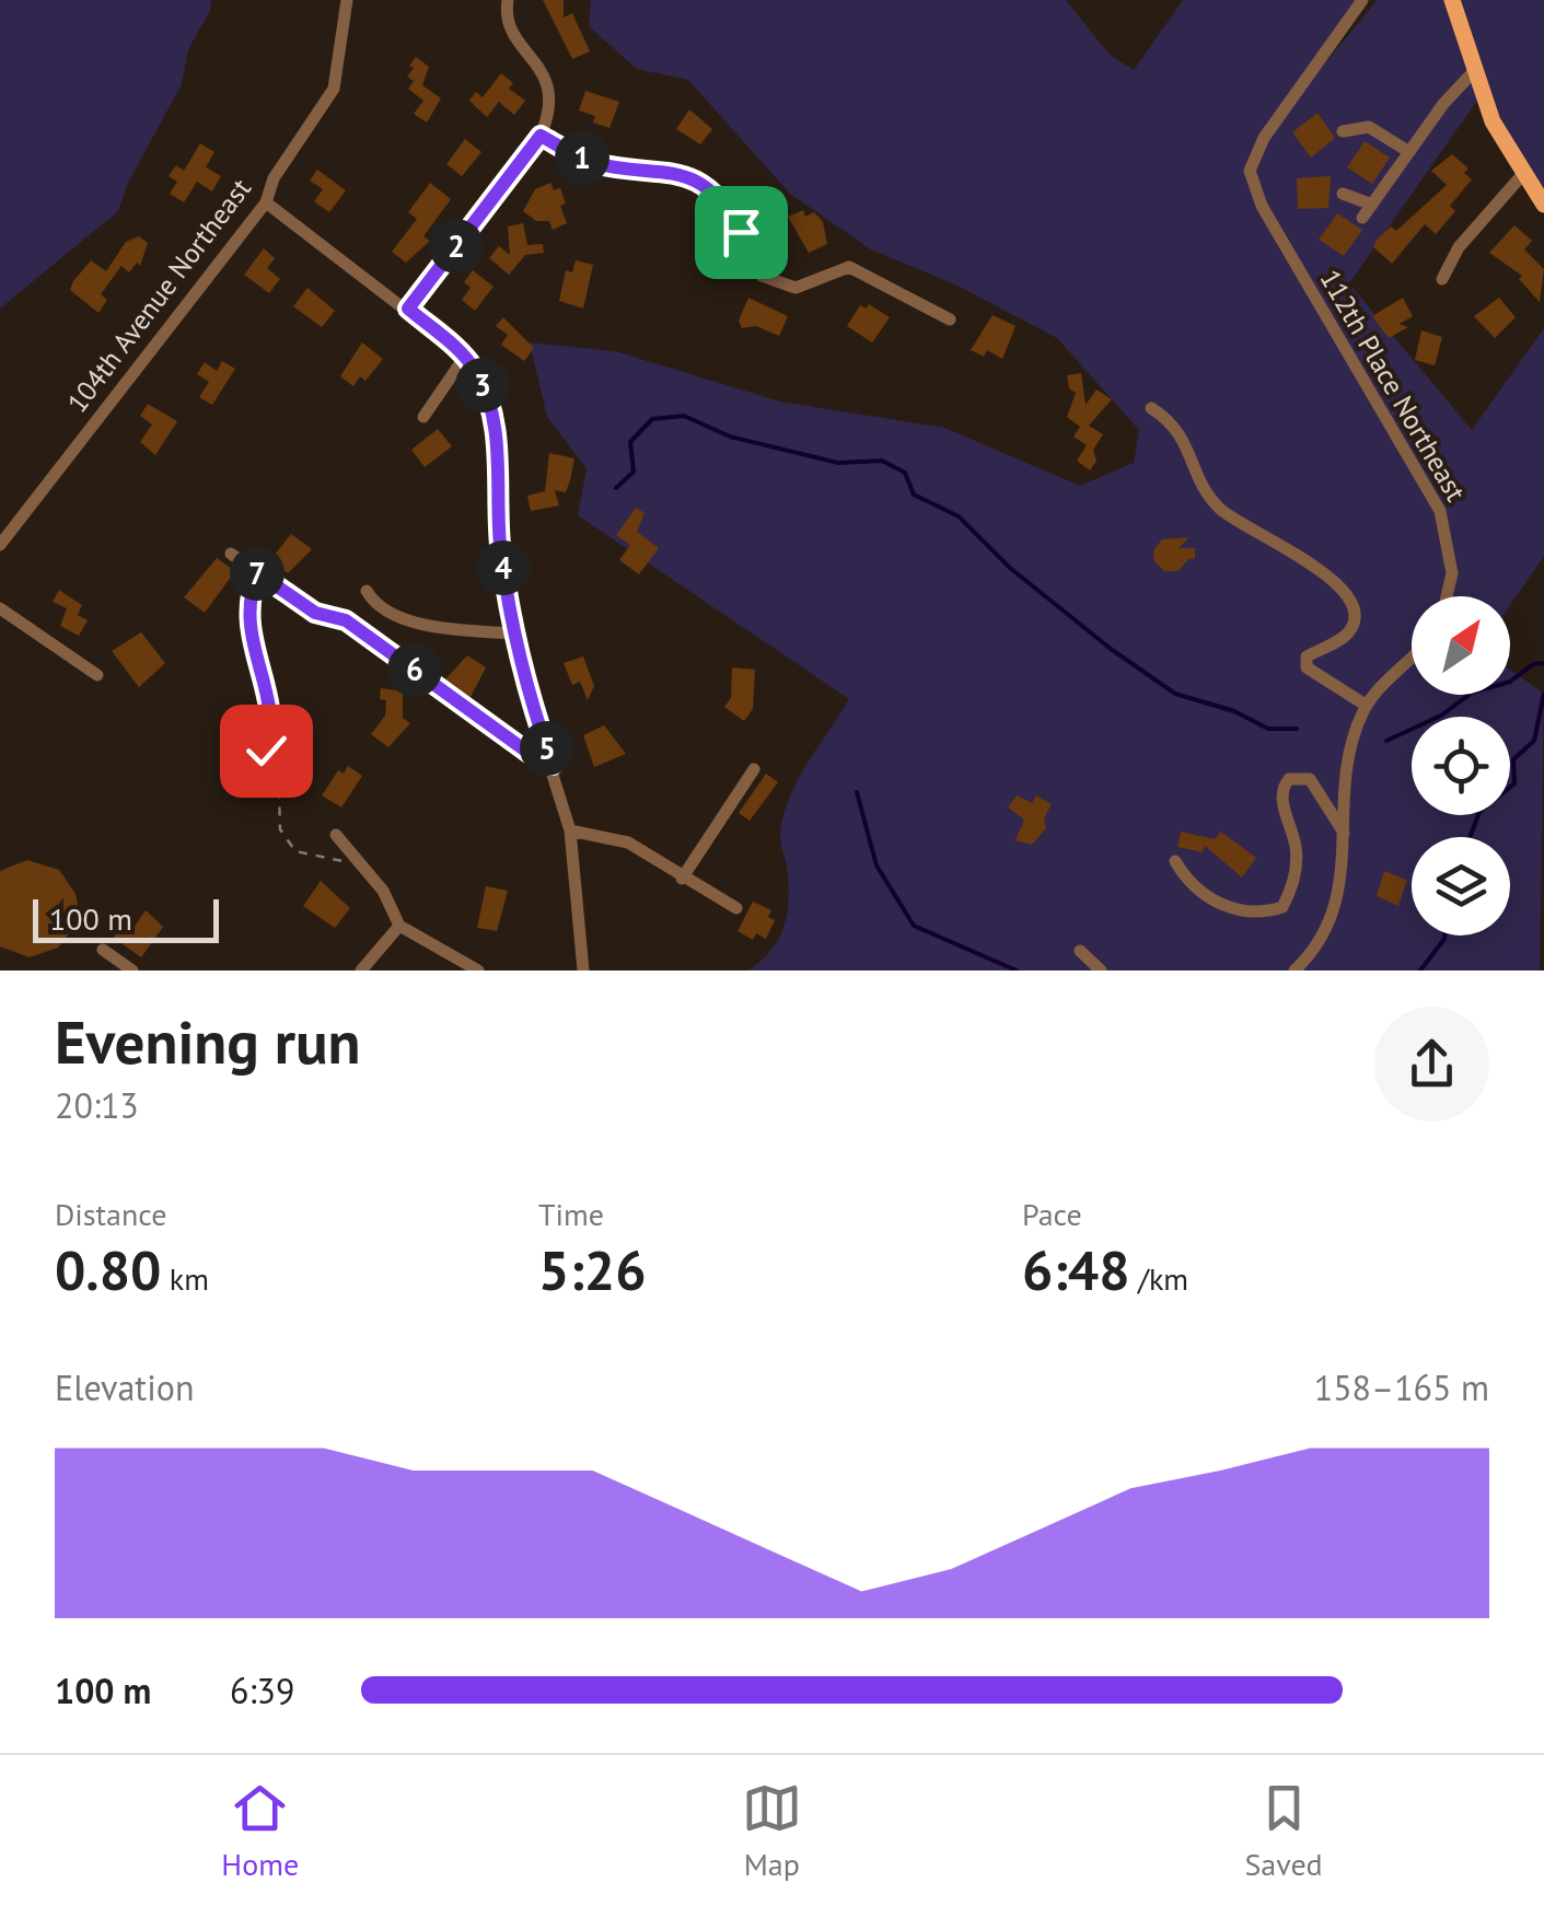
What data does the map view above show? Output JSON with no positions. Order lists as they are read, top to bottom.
{
  "streets": {
    "street": ["104th Avenue Northeast", "112th Place Northeast"]
  },
  "scale_bar": "100 m",
  "north": "top right",
  "page": {
    "pins": [
      "1",
      "2",
      "3",
      "4",
      "7",
      "6",
      "5"
    ],
    "scale": "100 m",
    "heading": ["Evening run", "20:13"],
    "stats": [
      ["Distance", "0.80 km"],
      ["Time", "5:26"],
      ["Pace", "6:48 /km"]
    ],
    "chart": ["Elevation", "158–165 m"],
    "list": [
      {
        "name": "100 m",
        "note": "6:39"
      }
    ],
    "tabs": ["Home", "Map", "Saved"]
  }
}
